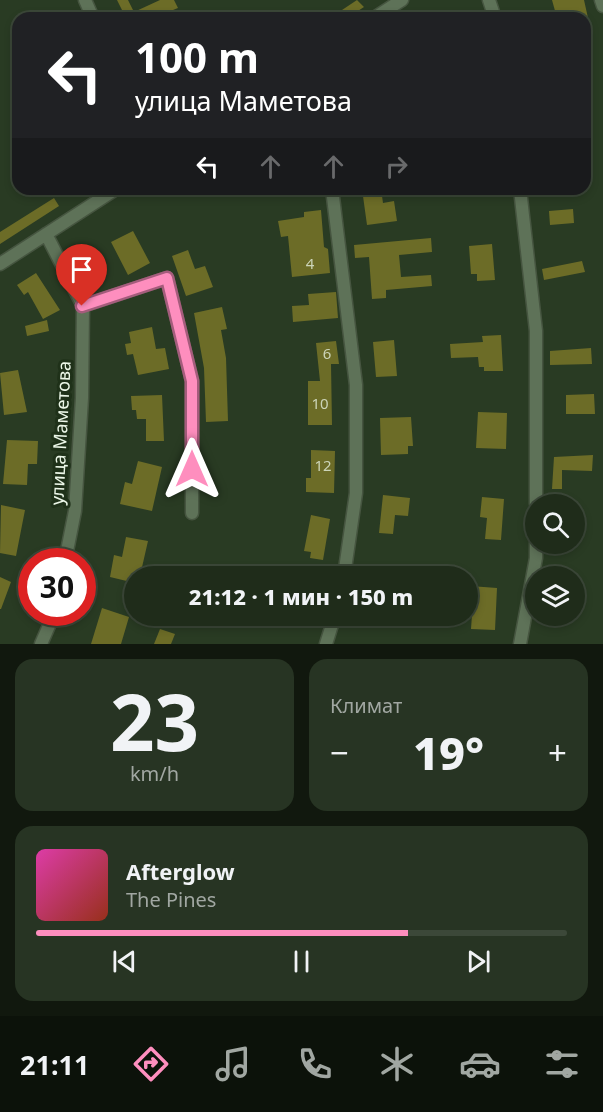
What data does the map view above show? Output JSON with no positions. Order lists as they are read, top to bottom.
{
  "streets": {
    "street": ["улица Маметова"]
  },
  "house_numbers": [
    "4",
    "6",
    "10",
    "12"
  ],
  "page": {
    "turn": ["100 m", "улица Маметова"],
    "limit": "30",
    "trip": "21:12 · 1 мин · 150 m",
    "tile": [
      ["23", "km/h"],
      "Климат"
    ],
    "heat": ["−", "19°", "+"],
    "song": ["Afterglow", "The Pines"],
    "tabs": "21:11"
  }
}
